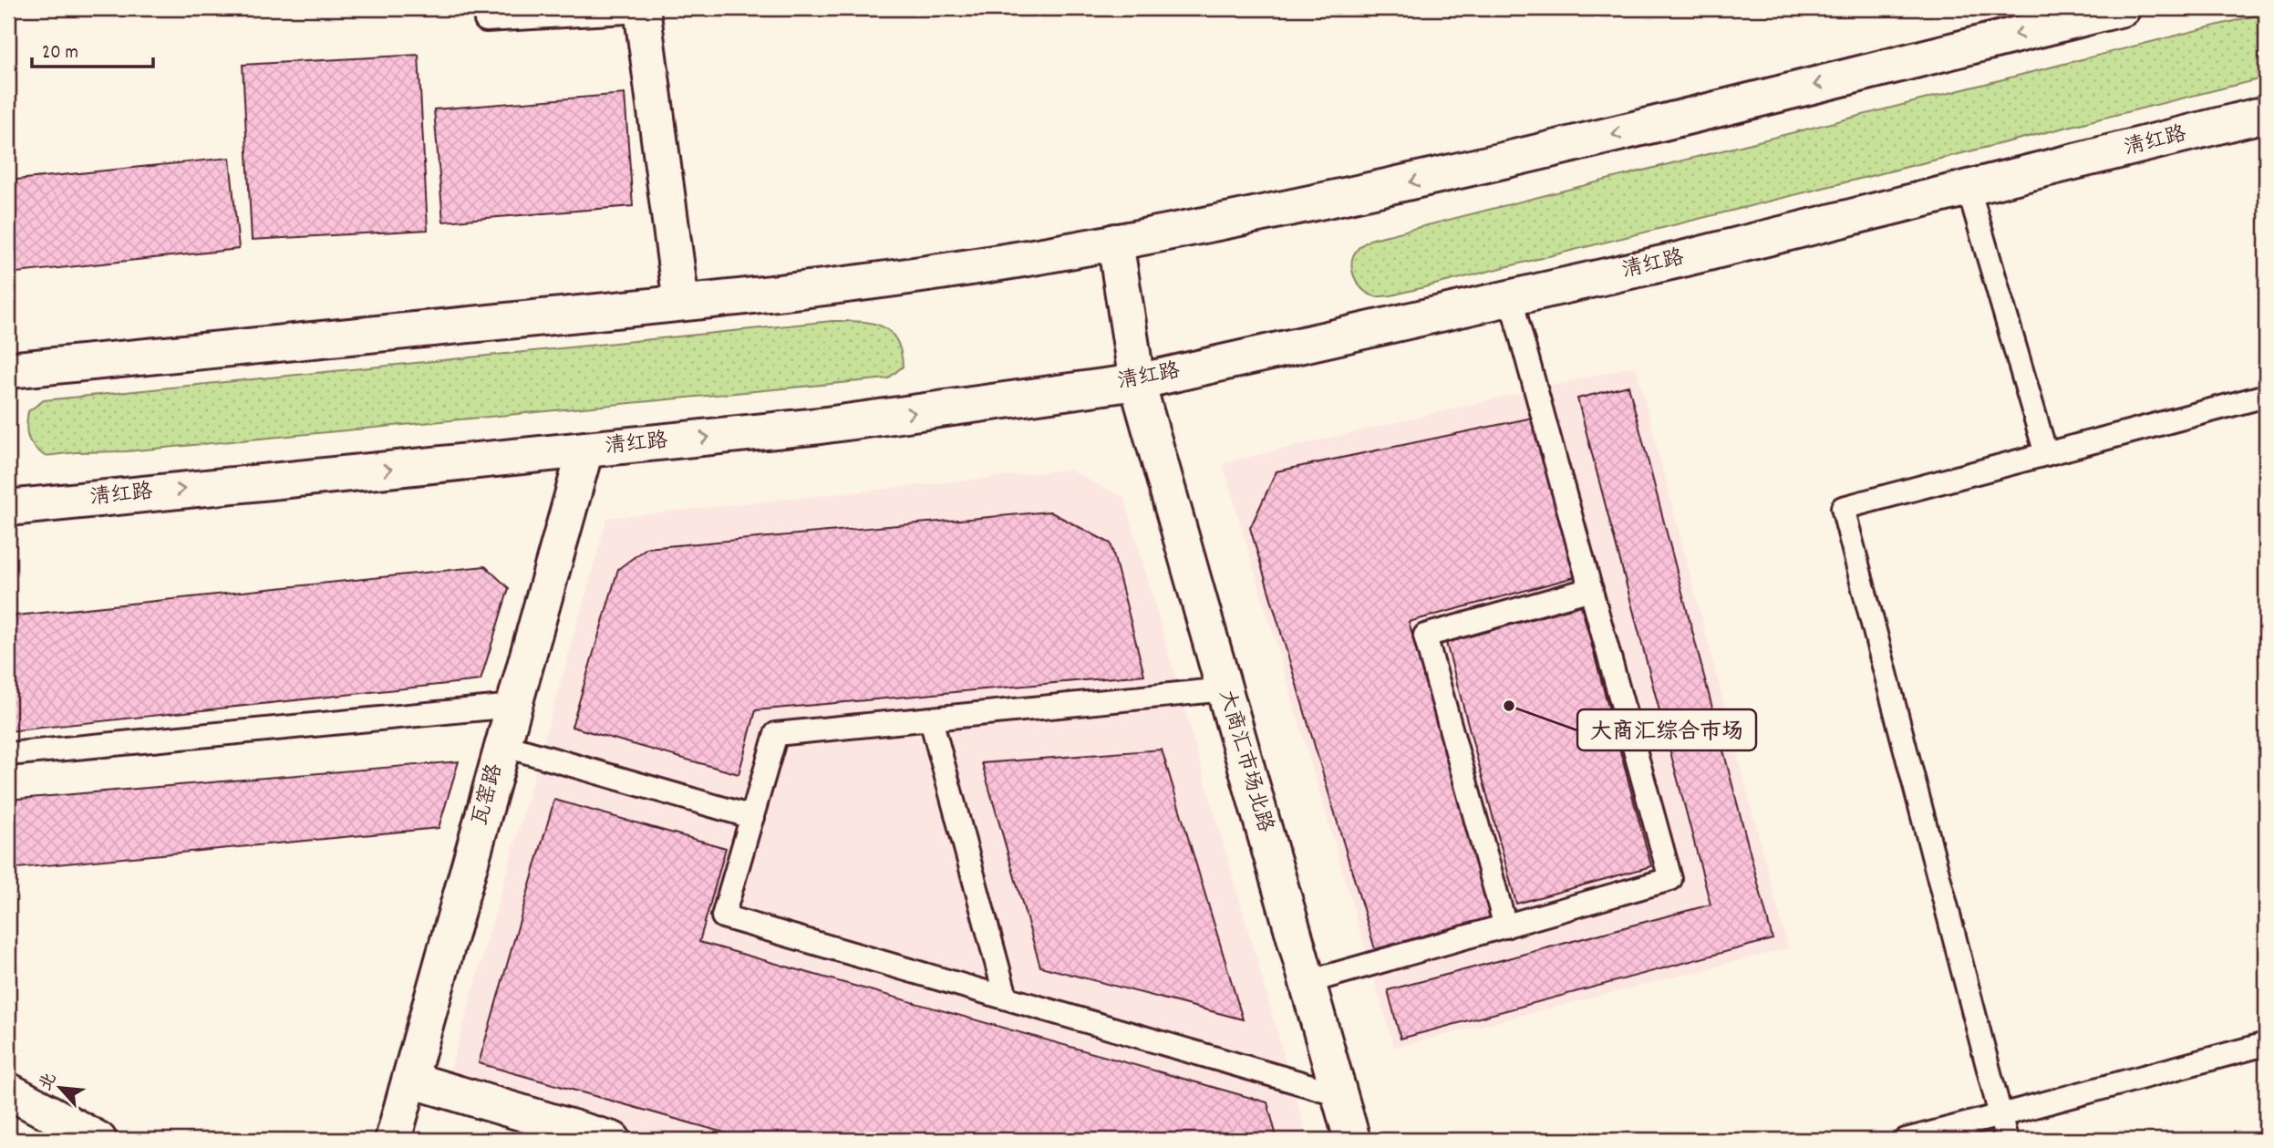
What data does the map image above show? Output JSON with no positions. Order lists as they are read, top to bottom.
{
  "streets": {
    "main road": ["清红路", "大商汇市场北路", "瓦窑路"]
  },
  "crossings": [
    ["清红路", "大商汇市场北路"],
    ["清红路", "瓦窑路"]
  ],
  "places": ["大商汇综合市场"],
  "scale_bar": "20 m",
  "north": "top left"
}
